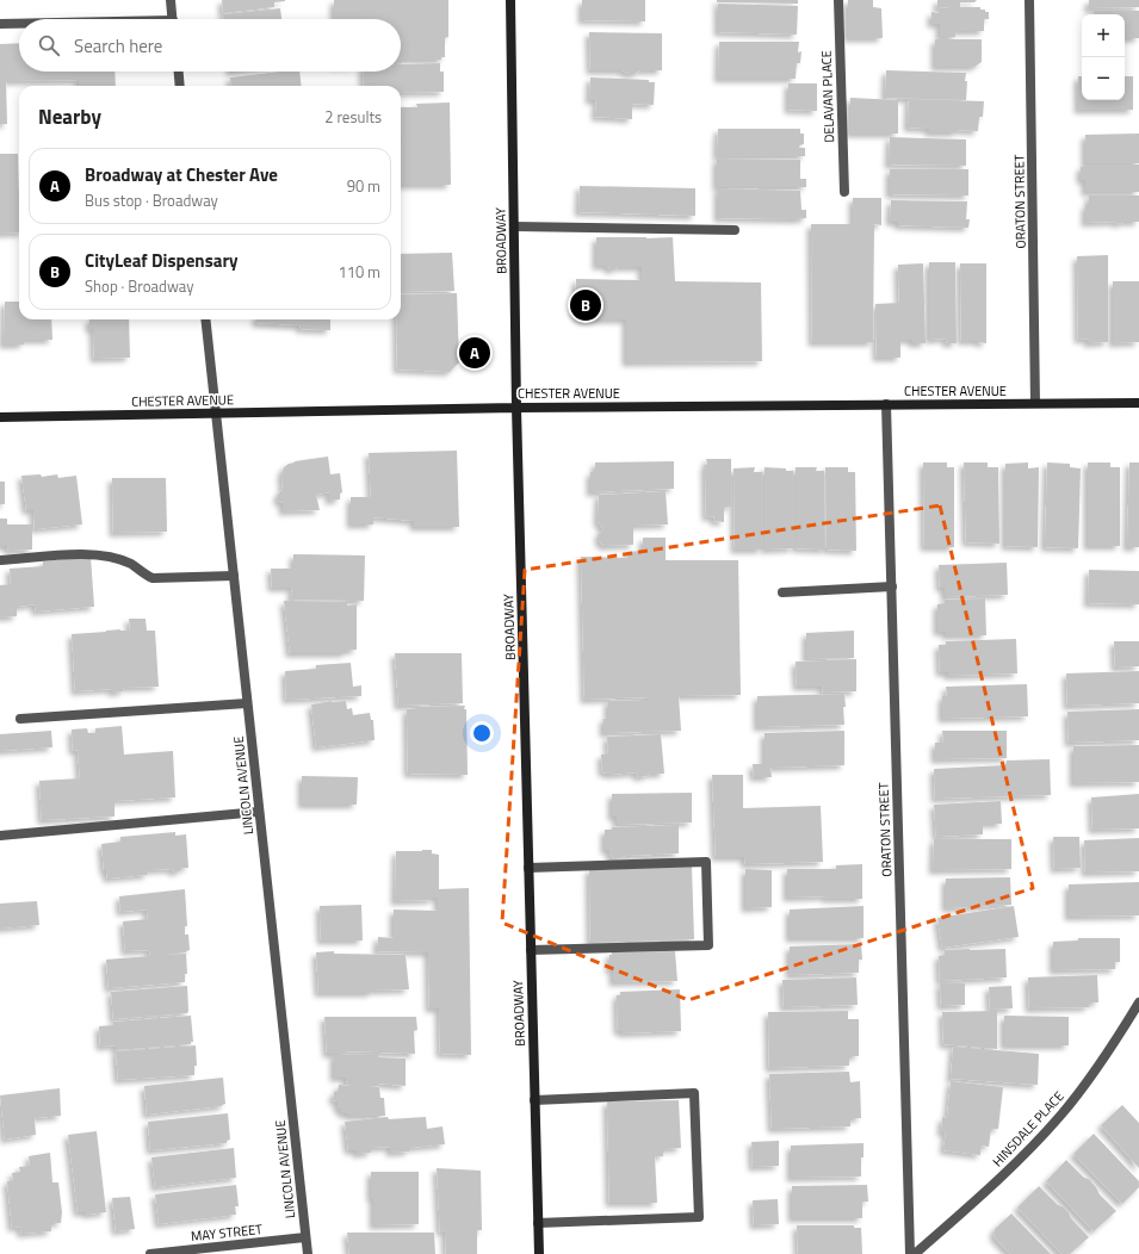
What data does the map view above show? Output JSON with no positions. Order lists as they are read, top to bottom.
{
  "streets": {
    "main road": ["BROADWAY", "CHESTER AVENUE"],
    "street": [
      "DELAVAN PLACE",
      "ORATON STREET",
      "LINCOLN AVENUE",
      "HINSDALE PLACE",
      "MAY STREET"
    ]
  },
  "crossings": [
    ["ORATON STREET", "CHESTER AVENUE"],
    ["BROADWAY", "CHESTER AVENUE"],
    ["CHESTER AVENUE", "LINCOLN AVENUE"],
    ["LINCOLN AVENUE", "MAY STREET"]
  ],
  "page": {
    "map_buttons": ["+", "−"],
    "search": "Search here",
    "heading": ["Nearby", "2 results"],
    "list": [
      {
        "mark": "A",
        "name": "Broadway at Chester Ave",
        "note": "Bus stop · Broadway",
        "value": "90 m"
      },
      {
        "mark": "B",
        "name": "CityLeaf Dispensary",
        "note": "Shop · Broadway",
        "value": "110 m"
      }
    ],
    "pins": ["B", "A"]
  }
}
